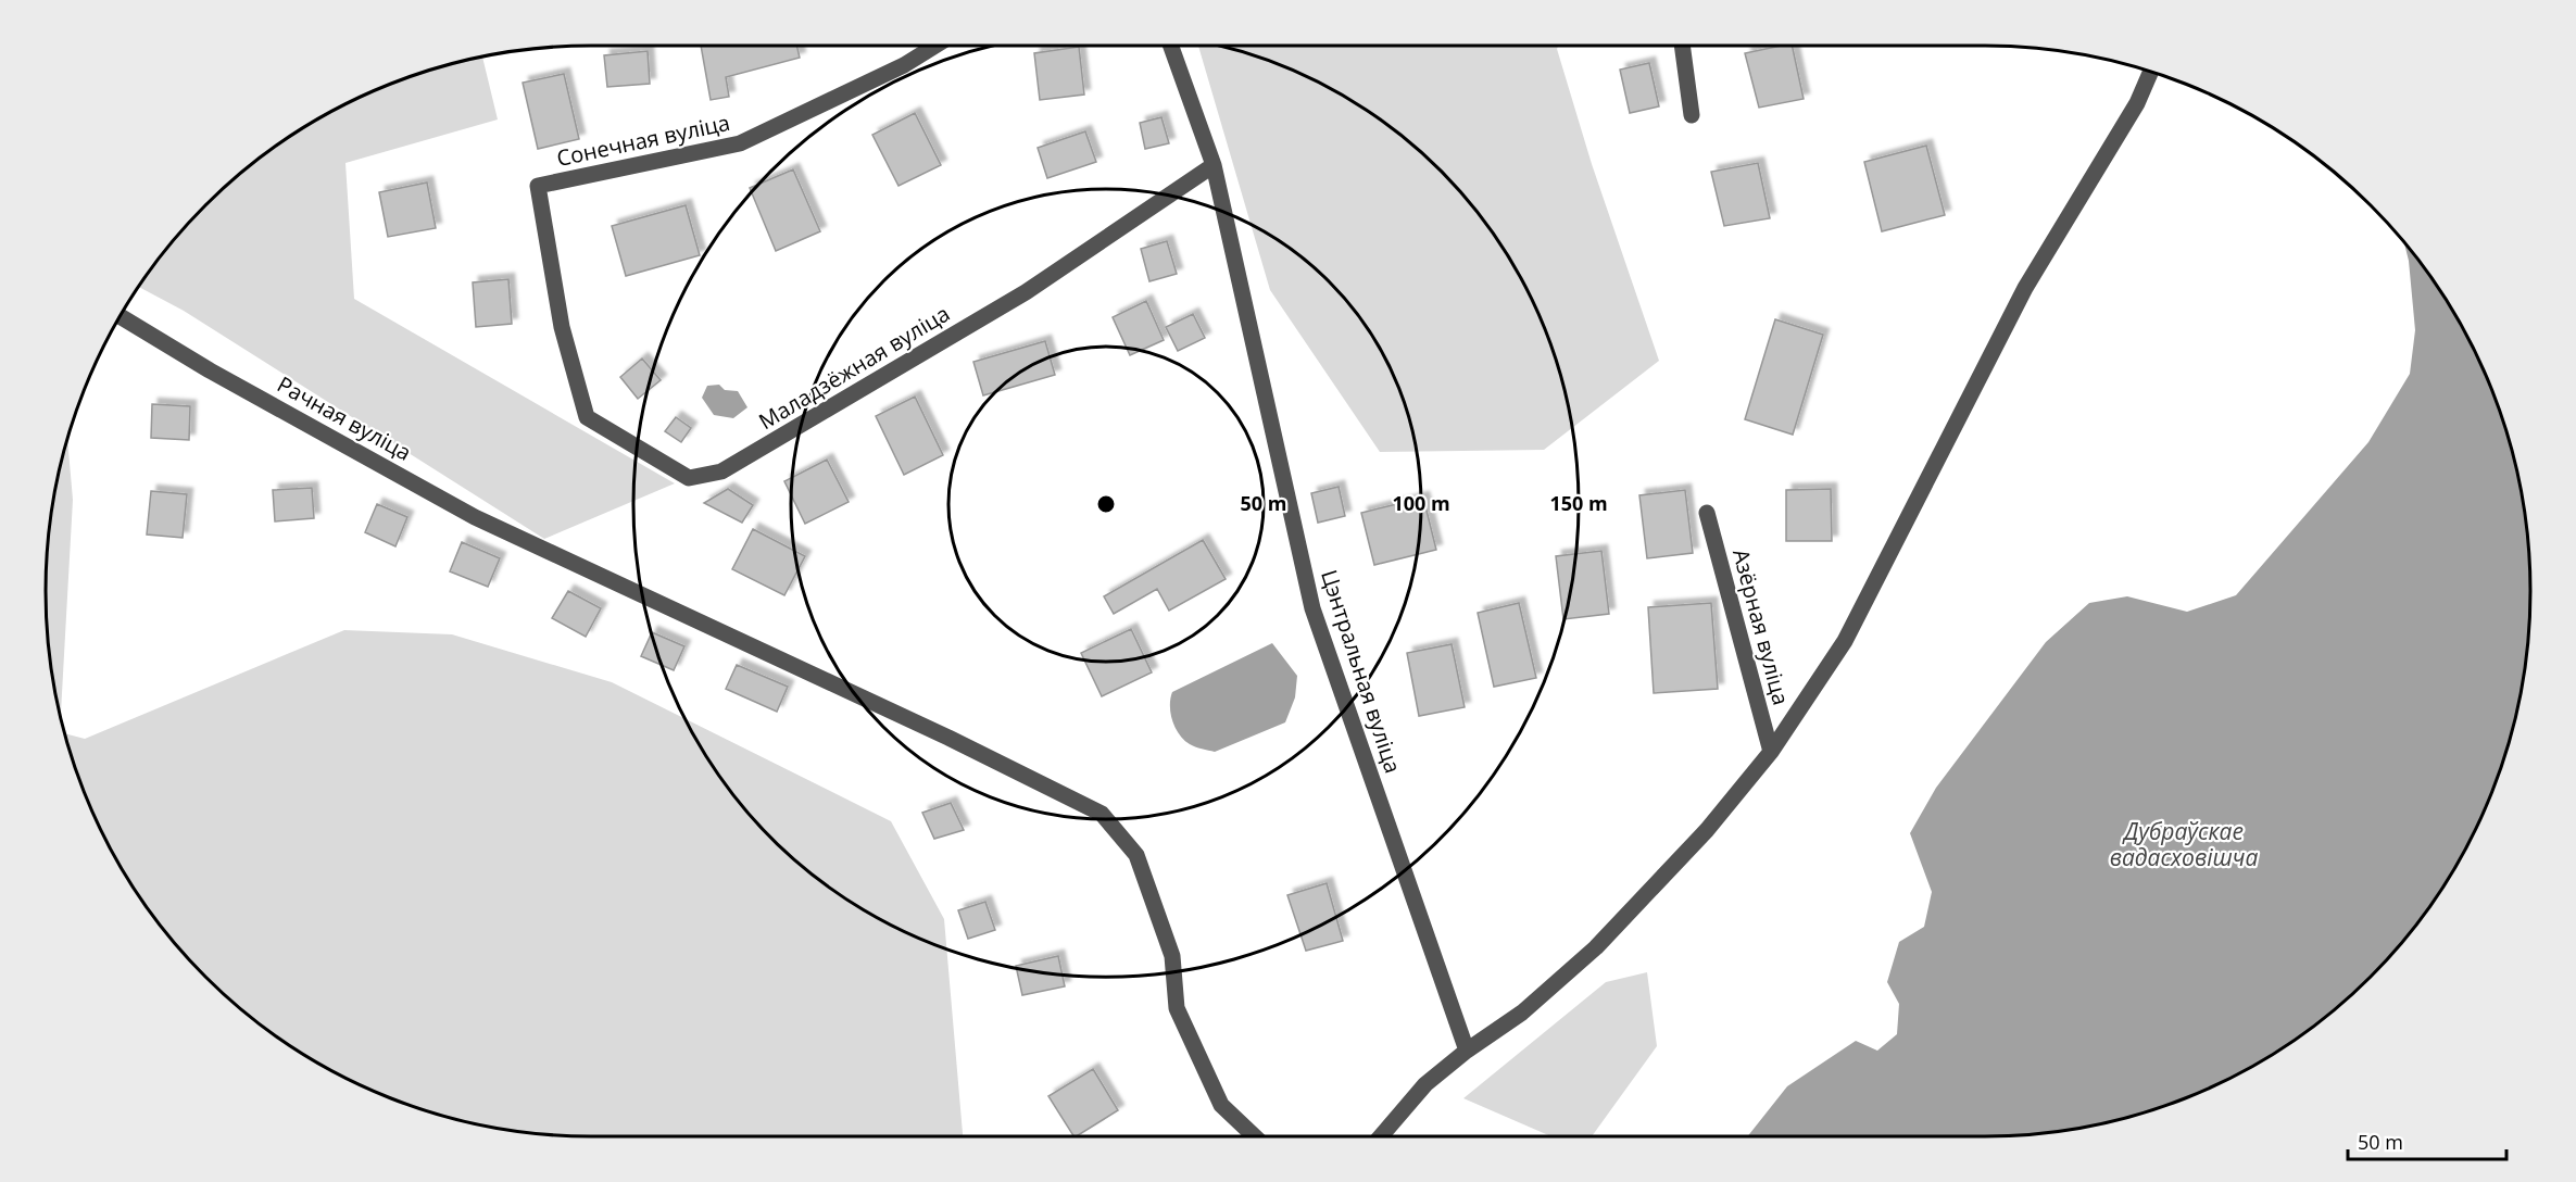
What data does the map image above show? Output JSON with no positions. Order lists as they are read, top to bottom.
{
  "streets": {
    "street": [
      "Сонечная вуліца",
      "Маладзёжная вуліца",
      "Рачная вуліца",
      "Азёрная вуліца",
      "Цэнтральная вуліца"
    ]
  },
  "crossings": [
    ["Сонечная вуліца", "Маладзёжная вуліца"],
    ["Маладзёжная вуліца", "Цэнтральная вуліца"]
  ],
  "water": ["Дубраўскае вадасховішча"],
  "scale_bar": "50 m",
  "rings": ["50 m", "100 m", "150 m"]
}
